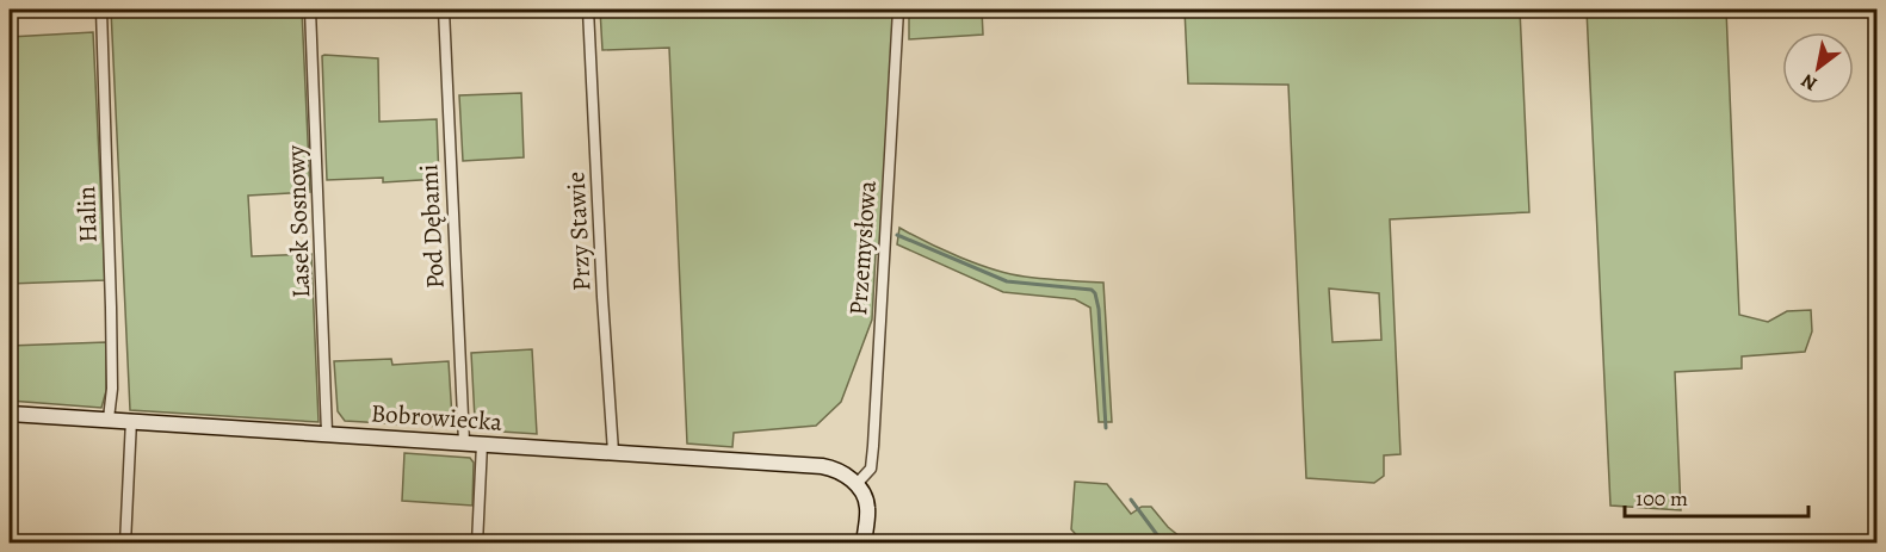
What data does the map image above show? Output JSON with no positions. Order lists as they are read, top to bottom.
{
  "streets": {
    "street": [
      "Halin",
      "Lasek Sosnowy",
      "Pod Dębami",
      "Przy Stawie",
      "Przemysłowa",
      "Bobrowiecka"
    ]
  },
  "crossings": [
    ["Halin", "Bobrowiecka"],
    ["Lasek Sosnowy", "Bobrowiecka"],
    ["Pod Dębami", "Bobrowiecka"],
    ["Przy Stawie", "Bobrowiecka"],
    ["Przemysłowa", "Bobrowiecka"]
  ],
  "scale_bar": "100 m",
  "north": "bottom left"
}
